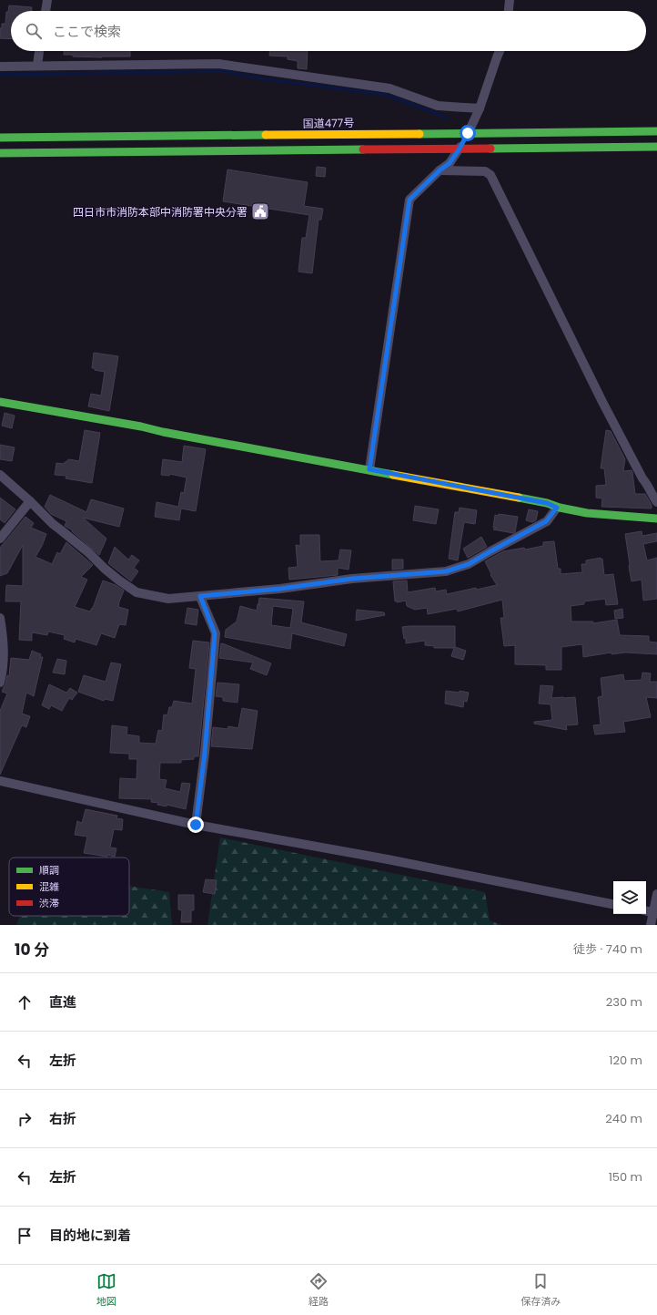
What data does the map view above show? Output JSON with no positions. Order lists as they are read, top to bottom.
{
  "streets": {
    "main road": ["国道477号"]
  },
  "places": {
    "public building": ["四日市市消防本部中消防署中央分署"]
  },
  "legend": ["順調", "混雑", "渋滞"],
  "page": {
    "search": "ここで検索",
    "heading": ["10 分", "徒歩 · 740 m"],
    "list": [
      ["直進", "230 m"],
      ["左折", "120 m"],
      ["右折", "240 m"],
      ["左折", "150 m"],
      "目的地に到着"
    ],
    "nav": ["地図", "経路", "保存済み"]
  }
}
